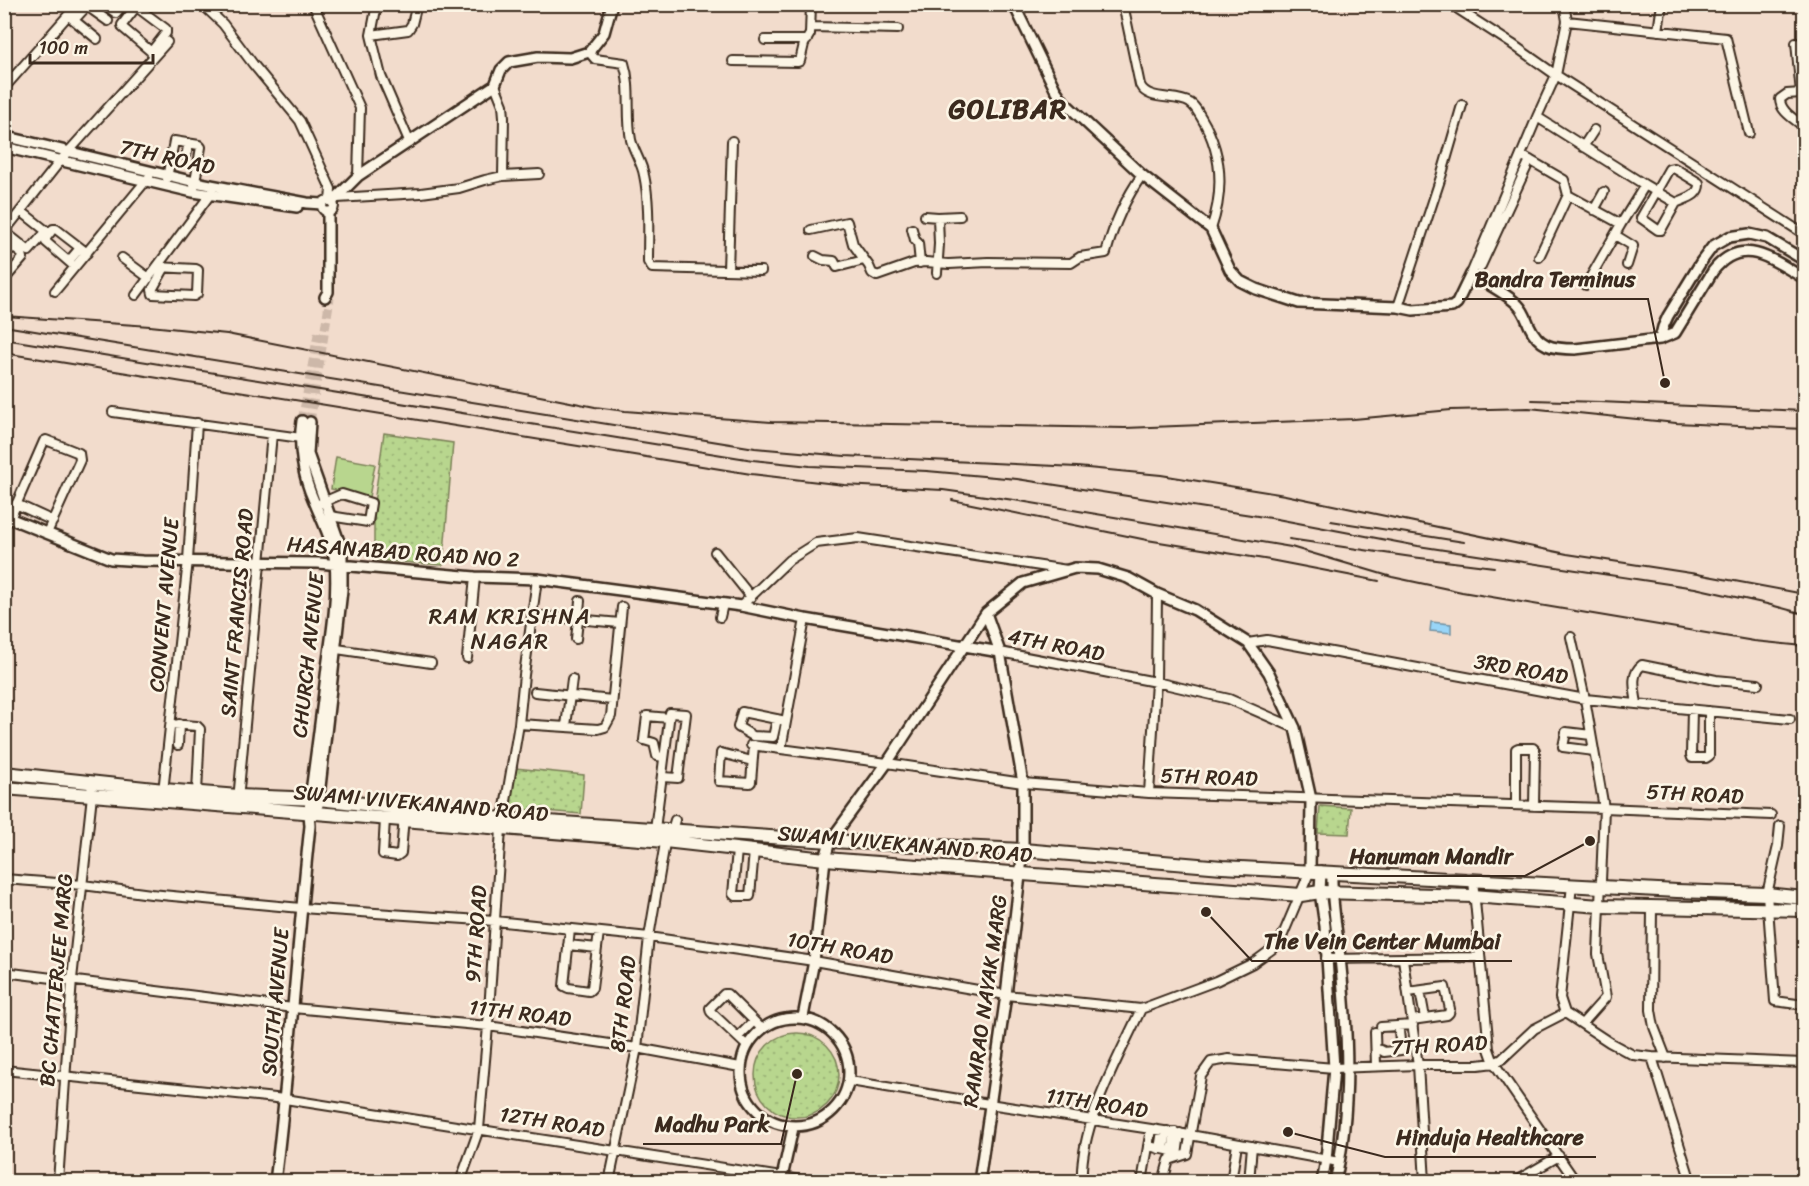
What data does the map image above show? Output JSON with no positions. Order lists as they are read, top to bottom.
{
  "streets": {
    "main road": ["SWAMI VIVEKANAND ROAD"],
    "street": [
      "7TH ROAD",
      "HASANABAD ROAD NO 2",
      "CONVENT AVENUE",
      "SAINT FRANCIS ROAD",
      "4TH ROAD",
      "CHURCH AVENUE",
      "3RD ROAD",
      "5TH ROAD",
      "9TH ROAD",
      "10TH ROAD",
      "BC CHATTERJEE MARG",
      "RAMRAO NAYAK MARG",
      "SOUTH AVENUE",
      "8TH ROAD",
      "11TH ROAD",
      "12TH ROAD"
    ]
  },
  "crossings": [
    ["HASANABAD ROAD NO 2", "CONVENT AVENUE"],
    ["HASANABAD ROAD NO 2", "SAINT FRANCIS ROAD"],
    ["HASANABAD ROAD NO 2", "4TH ROAD"],
    ["HASANABAD ROAD NO 2", "CHURCH AVENUE"],
    ["HASANABAD ROAD NO 2", "9TH ROAD"],
    ["CONVENT AVENUE", "SWAMI VIVEKANAND ROAD"],
    ["SAINT FRANCIS ROAD", "SWAMI VIVEKANAND ROAD"],
    ["4TH ROAD", "RAMRAO NAYAK MARG"],
    ["CHURCH AVENUE", "SWAMI VIVEKANAND ROAD"],
    ["CHURCH AVENUE", "SOUTH AVENUE"],
    ["5TH ROAD", "RAMRAO NAYAK MARG"],
    ["SWAMI VIVEKANAND ROAD", "9TH ROAD"],
    ["SWAMI VIVEKANAND ROAD", "10TH ROAD"],
    ["SWAMI VIVEKANAND ROAD", "BC CHATTERJEE MARG"],
    ["SWAMI VIVEKANAND ROAD", "RAMRAO NAYAK MARG"],
    ["SWAMI VIVEKANAND ROAD", "SOUTH AVENUE"],
    ["SWAMI VIVEKANAND ROAD", "8TH ROAD"],
    ["9TH ROAD", "10TH ROAD"],
    ["9TH ROAD", "11TH ROAD"],
    ["9TH ROAD", "12TH ROAD"],
    ["10TH ROAD", "BC CHATTERJEE MARG"],
    ["10TH ROAD", "RAMRAO NAYAK MARG"],
    ["10TH ROAD", "SOUTH AVENUE"],
    ["10TH ROAD", "8TH ROAD"],
    ["BC CHATTERJEE MARG", "11TH ROAD"],
    ["BC CHATTERJEE MARG", "12TH ROAD"],
    ["RAMRAO NAYAK MARG", "11TH ROAD"],
    ["SOUTH AVENUE", "11TH ROAD"],
    ["SOUTH AVENUE", "12TH ROAD"],
    ["8TH ROAD", "11TH ROAD"],
    ["8TH ROAD", "12TH ROAD"]
  ],
  "districts": ["GOLIBAR", "RAM KRISHNA NAGAR"],
  "places": [
    "Bandra Terminus",
    "Hanuman Mandir",
    "The Vein Center Mumbai",
    "Madhu Park",
    "Hinduja Healthcare"
  ],
  "scale_bar": "100 m"
}
